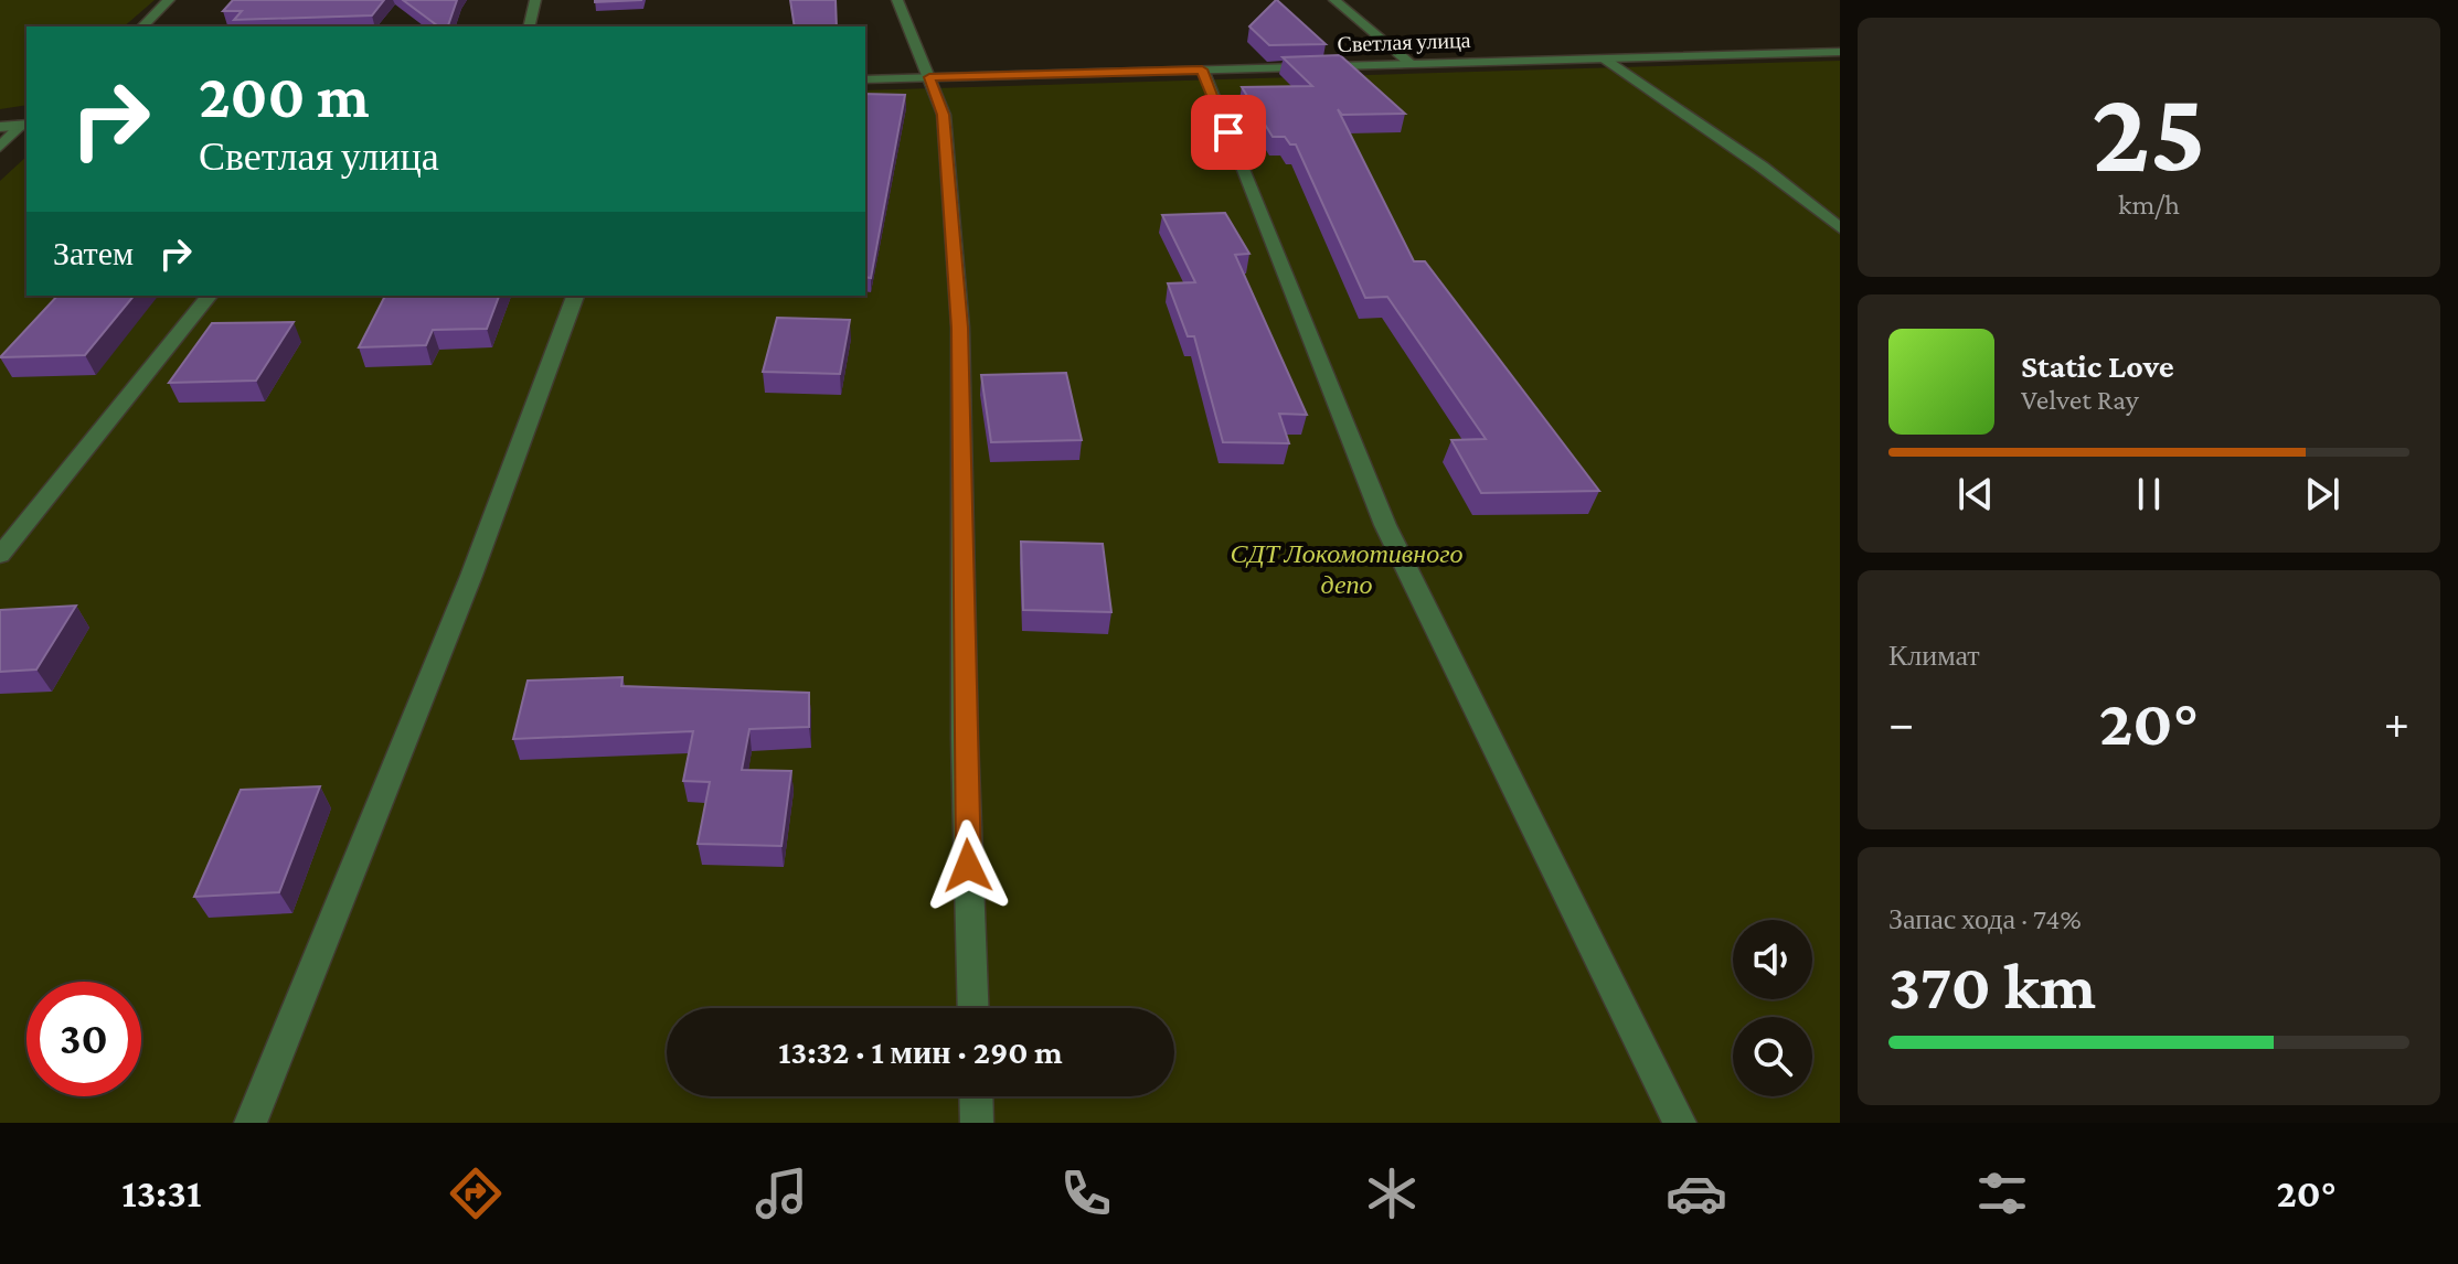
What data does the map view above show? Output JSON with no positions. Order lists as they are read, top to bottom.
{
  "streets": {
    "street": ["Светлая улица"]
  },
  "parks": ["СДТ Локомотивного депо"],
  "page": {
    "tile": [
      ["25", "km/h"],
      "Климат",
      ["Запас хода · 74%", "370 km"]
    ],
    "turn": ["200 m", "Светлая улица"],
    "then": "Затем",
    "song": ["Static Love", "Velvet Ray"],
    "heat": ["−", "20°", "+"],
    "limit": "30",
    "trip": "13:32 · 1 мин · 290 m",
    "tabs": ["13:31", "20°"]
  }
}
